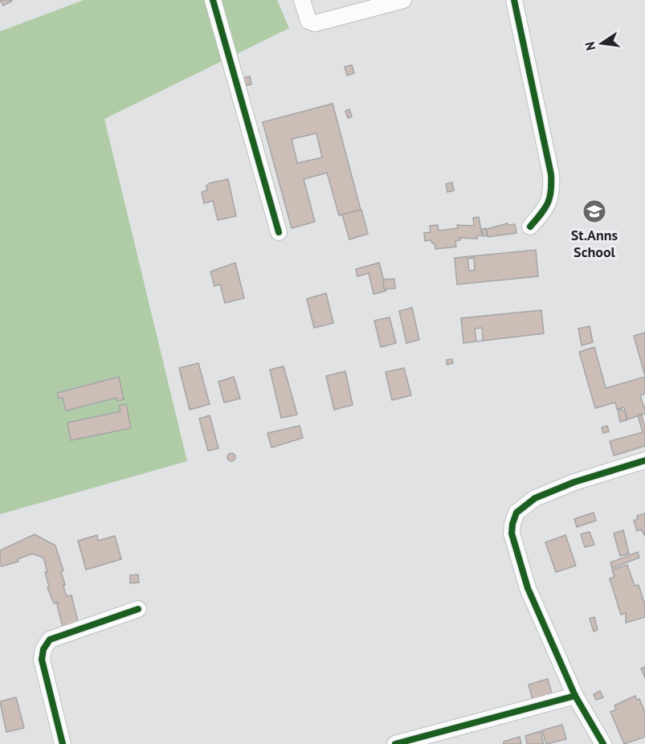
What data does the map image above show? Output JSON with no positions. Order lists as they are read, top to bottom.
{
  "places": {
    "school or university": ["St.Anns School"]
  },
  "north": "left"
}
